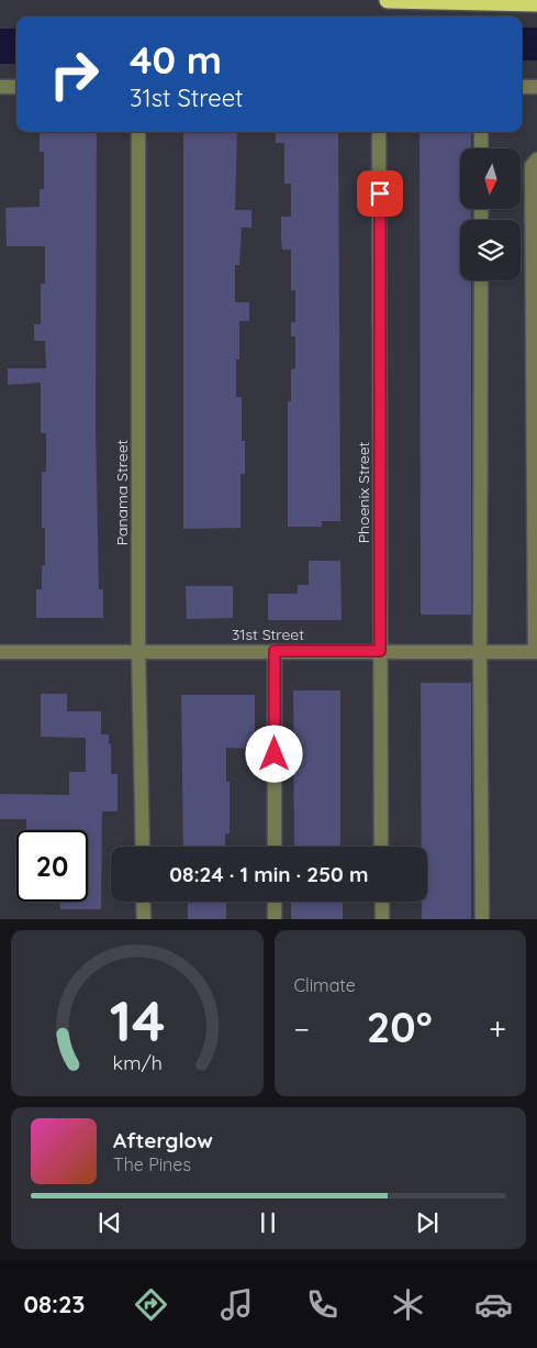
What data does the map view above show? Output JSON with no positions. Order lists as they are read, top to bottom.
{
  "streets": {
    "street": ["Panama Street", "Phoenix Street", "31st Street"]
  },
  "crossings": [
    ["Panama Street", "31st Street"],
    ["Phoenix Street", "31st Street"]
  ],
  "north": "bottom",
  "page": {
    "turn": ["40 m", "31st Street"],
    "limit": "20",
    "trip": "08:24 · 1 min · 250 m",
    "tile": "Climate",
    "heat": ["−", "20°", "+"],
    "song": ["Afterglow", "The Pines"],
    "tabs": "08:23",
    "gauge": ["14", "km/h"]
  }
}
